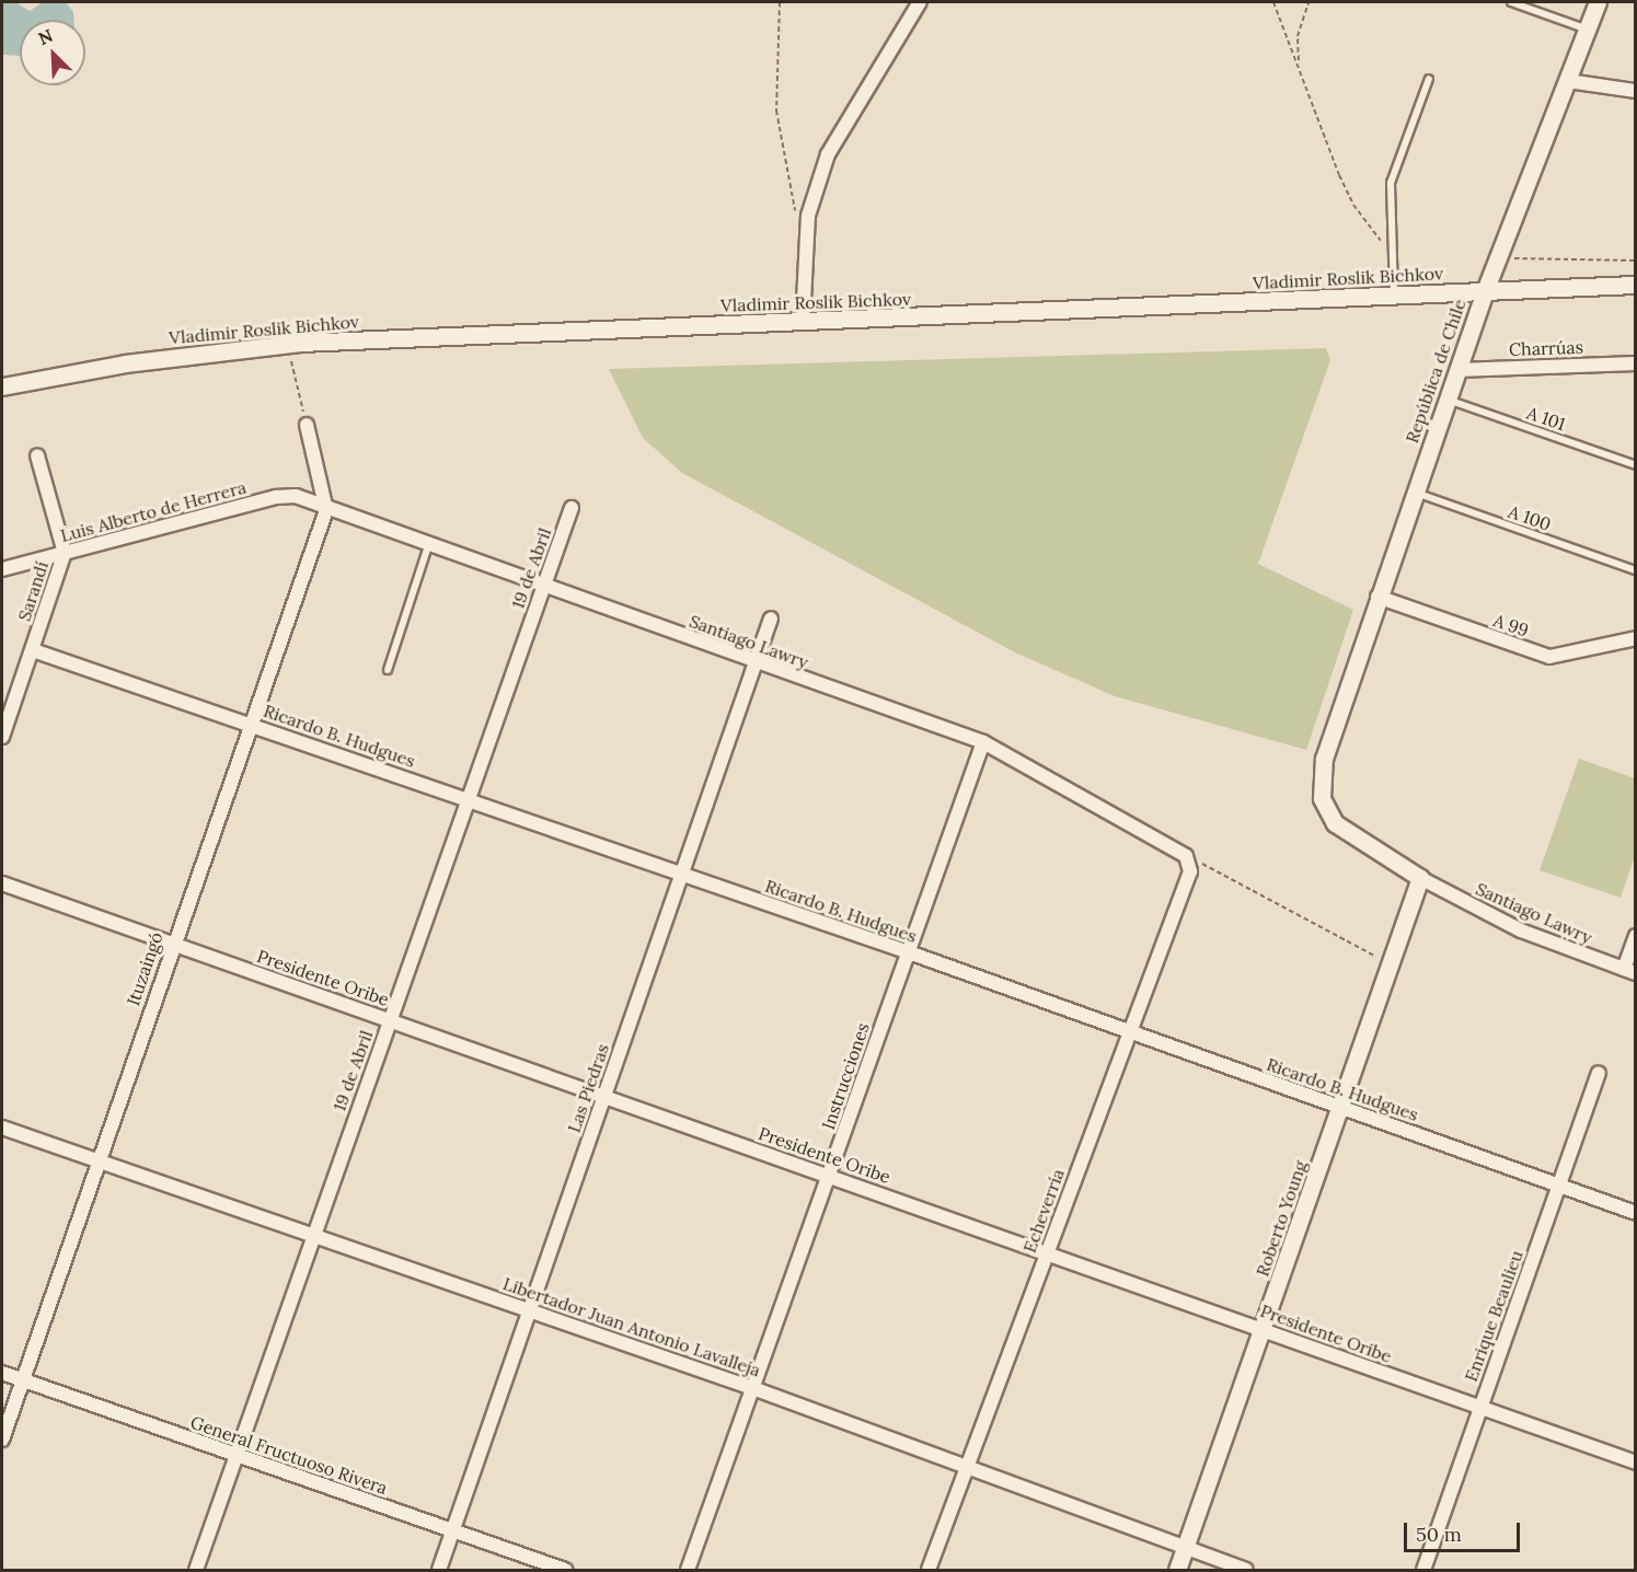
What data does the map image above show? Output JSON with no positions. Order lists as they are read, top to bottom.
{
  "streets": {
    "street": [
      "Vladimir Roslik Bichkov",
      "Charrúas",
      "República de Chile",
      "Luis Alberto de Herrera",
      "19 de Abril",
      "Sarandí",
      "A 99",
      "Santiago Lawry",
      "Ricardo B. Hudgues",
      "Ituzaingó",
      "Presidente Oribe",
      "Instrucciones",
      "Las Piedras",
      "Echeverría",
      "Roberto Young",
      "Enrique Beaulieu",
      "Libertador Juan Antonio Lavalleja",
      "General Fructuoso Rivera"
    ],
    "lane": ["A 101", "A 100"]
  },
  "crossings": [
    ["Vladimir Roslik Bichkov", "República de Chile"],
    ["Charrúas", "República de Chile"],
    ["República de Chile", "A 101"],
    ["República de Chile", "A 100"],
    ["República de Chile", "A 99"],
    ["República de Chile", "Santiago Lawry"],
    ["República de Chile", "Roberto Young"],
    ["Luis Alberto de Herrera", "Sarandí"],
    ["Luis Alberto de Herrera", "Santiago Lawry"],
    ["19 de Abril", "Santiago Lawry"],
    ["19 de Abril", "Ricardo B. Hudgues"],
    ["19 de Abril", "Presidente Oribe"],
    ["19 de Abril", "Libertador Juan Antonio Lavalleja"],
    ["19 de Abril", "General Fructuoso Rivera"],
    ["Sarandí", "Ricardo B. Hudgues"],
    ["Santiago Lawry", "Ituzaingó"],
    ["Santiago Lawry", "Instrucciones"],
    ["Santiago Lawry", "Las Piedras"],
    ["Santiago Lawry", "Echeverría"],
    ["Santiago Lawry", "Roberto Young"],
    ["Ricardo B. Hudgues", "Ituzaingó"],
    ["Ricardo B. Hudgues", "Instrucciones"],
    ["Ricardo B. Hudgues", "Las Piedras"],
    ["Ricardo B. Hudgues", "Echeverría"],
    ["Ricardo B. Hudgues", "Roberto Young"],
    ["Ricardo B. Hudgues", "Enrique Beaulieu"],
    ["Ituzaingó", "Presidente Oribe"],
    ["Ituzaingó", "Libertador Juan Antonio Lavalleja"],
    ["Ituzaingó", "General Fructuoso Rivera"],
    ["Presidente Oribe", "Instrucciones"],
    ["Presidente Oribe", "Las Piedras"],
    ["Presidente Oribe", "Echeverría"],
    ["Presidente Oribe", "Roberto Young"],
    ["Presidente Oribe", "Enrique Beaulieu"],
    ["Instrucciones", "Libertador Juan Antonio Lavalleja"],
    ["Las Piedras", "Libertador Juan Antonio Lavalleja"],
    ["Las Piedras", "General Fructuoso Rivera"],
    ["Echeverría", "Libertador Juan Antonio Lavalleja"],
    ["Roberto Young", "Libertador Juan Antonio Lavalleja"]
  ],
  "scale_bar": "50 m",
  "north": "top left"
}
